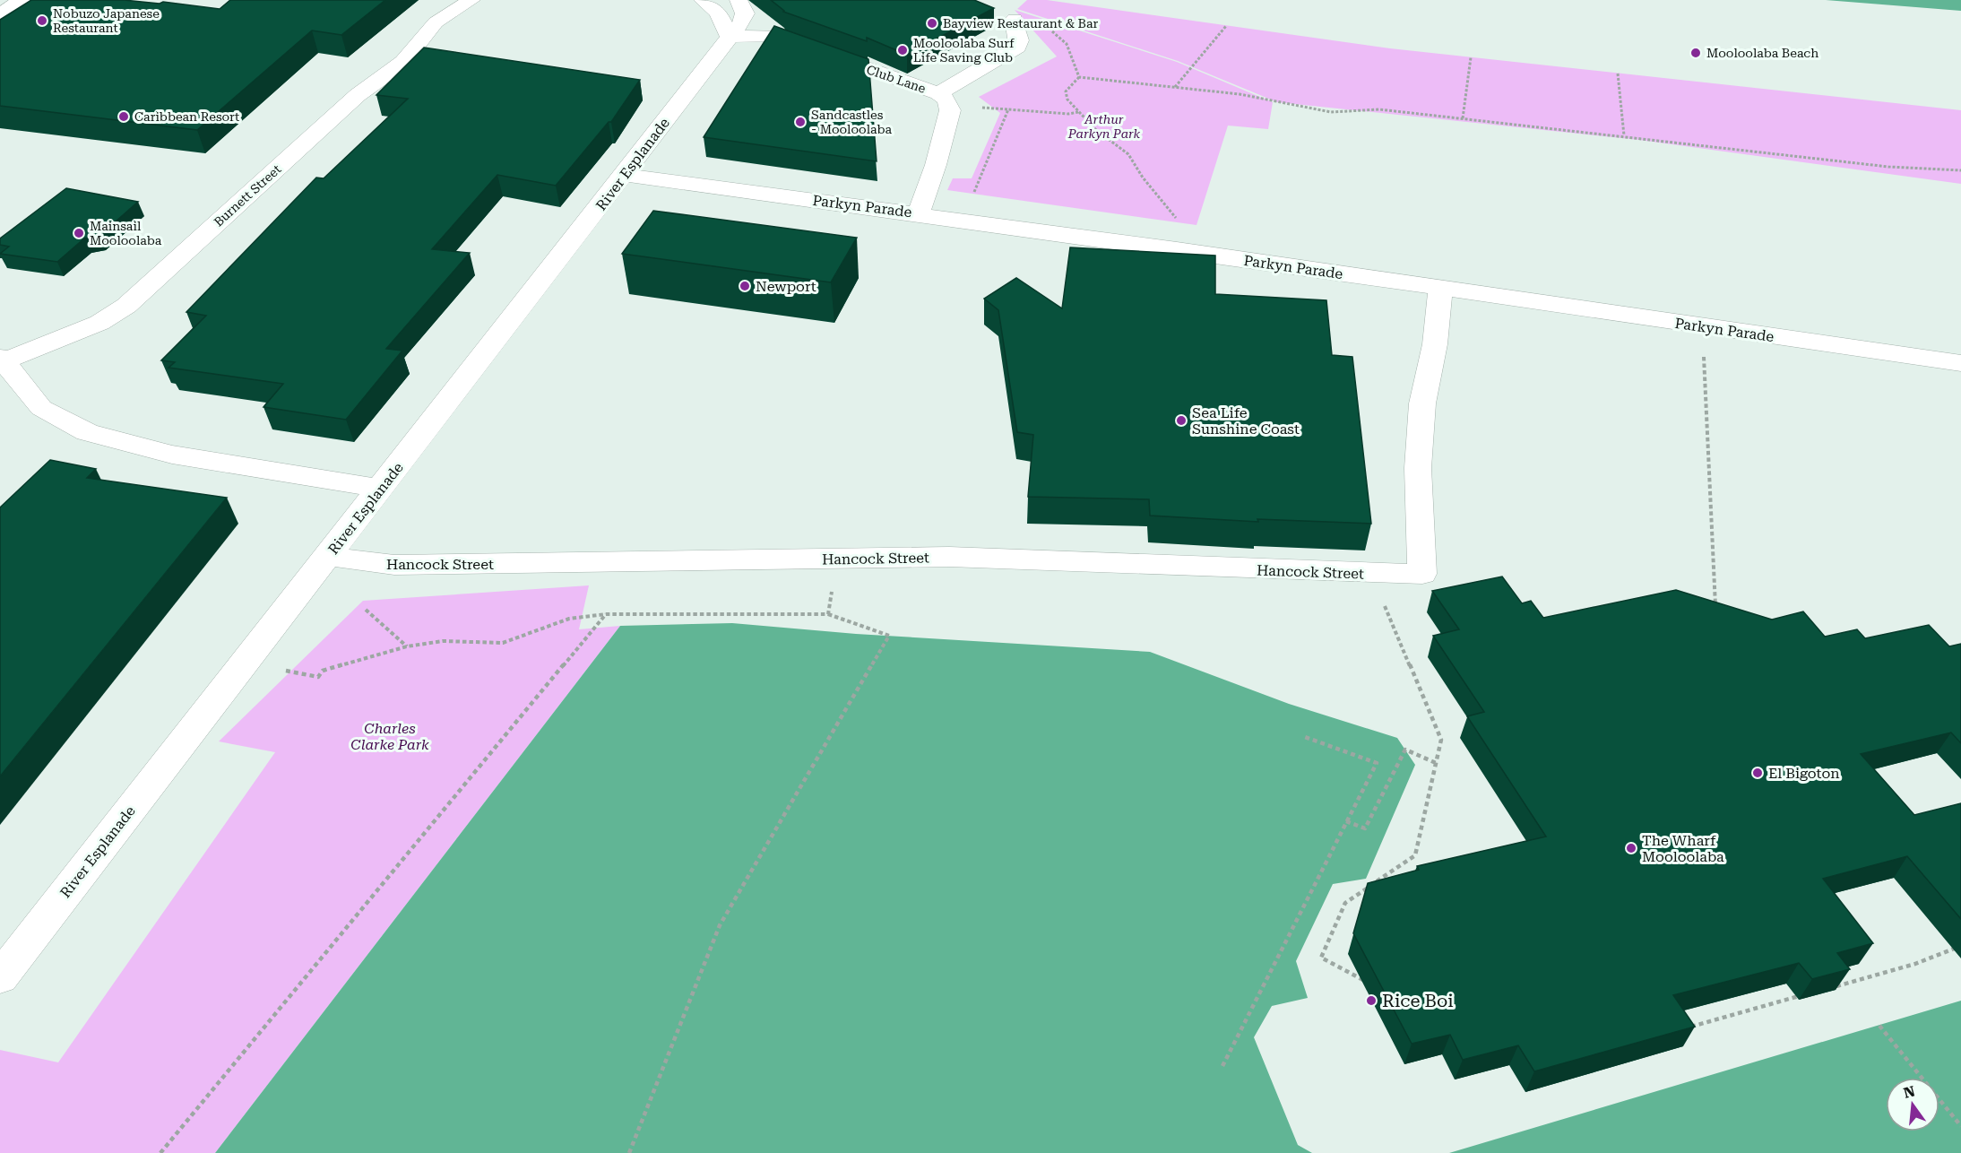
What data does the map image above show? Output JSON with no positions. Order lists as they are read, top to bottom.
{
  "streets": {
    "street": [
      "Club Lane",
      "River Esplanade",
      "Burnett Street",
      "Parkyn Parade",
      "Hancock Street"
    ]
  },
  "crossings": [
    ["Club Lane", "River Esplanade"],
    ["Club Lane", "Parkyn Parade"],
    ["River Esplanade", "Parkyn Parade"],
    ["River Esplanade", "Hancock Street"],
    ["Parkyn Parade", "Hancock Street"]
  ],
  "parks": ["Arthur Parkyn Park", "Charles Clarke Park"],
  "places": [
    "Nobuzo Japanese Restaurant",
    "Bayview Restaurant & Bar",
    "Mooloolaba Surf Life Saving Club",
    "Mooloolaba Beach",
    "Caribbean Resort",
    "Sandcastles - Mooloolaba",
    "Mainsail Mooloolaba",
    "Newport",
    "Sea Life Sunshine Coast",
    "El Bigoton",
    "The Wharf Mooloolaba",
    "Rice Boi"
  ],
  "north": "top"
}
